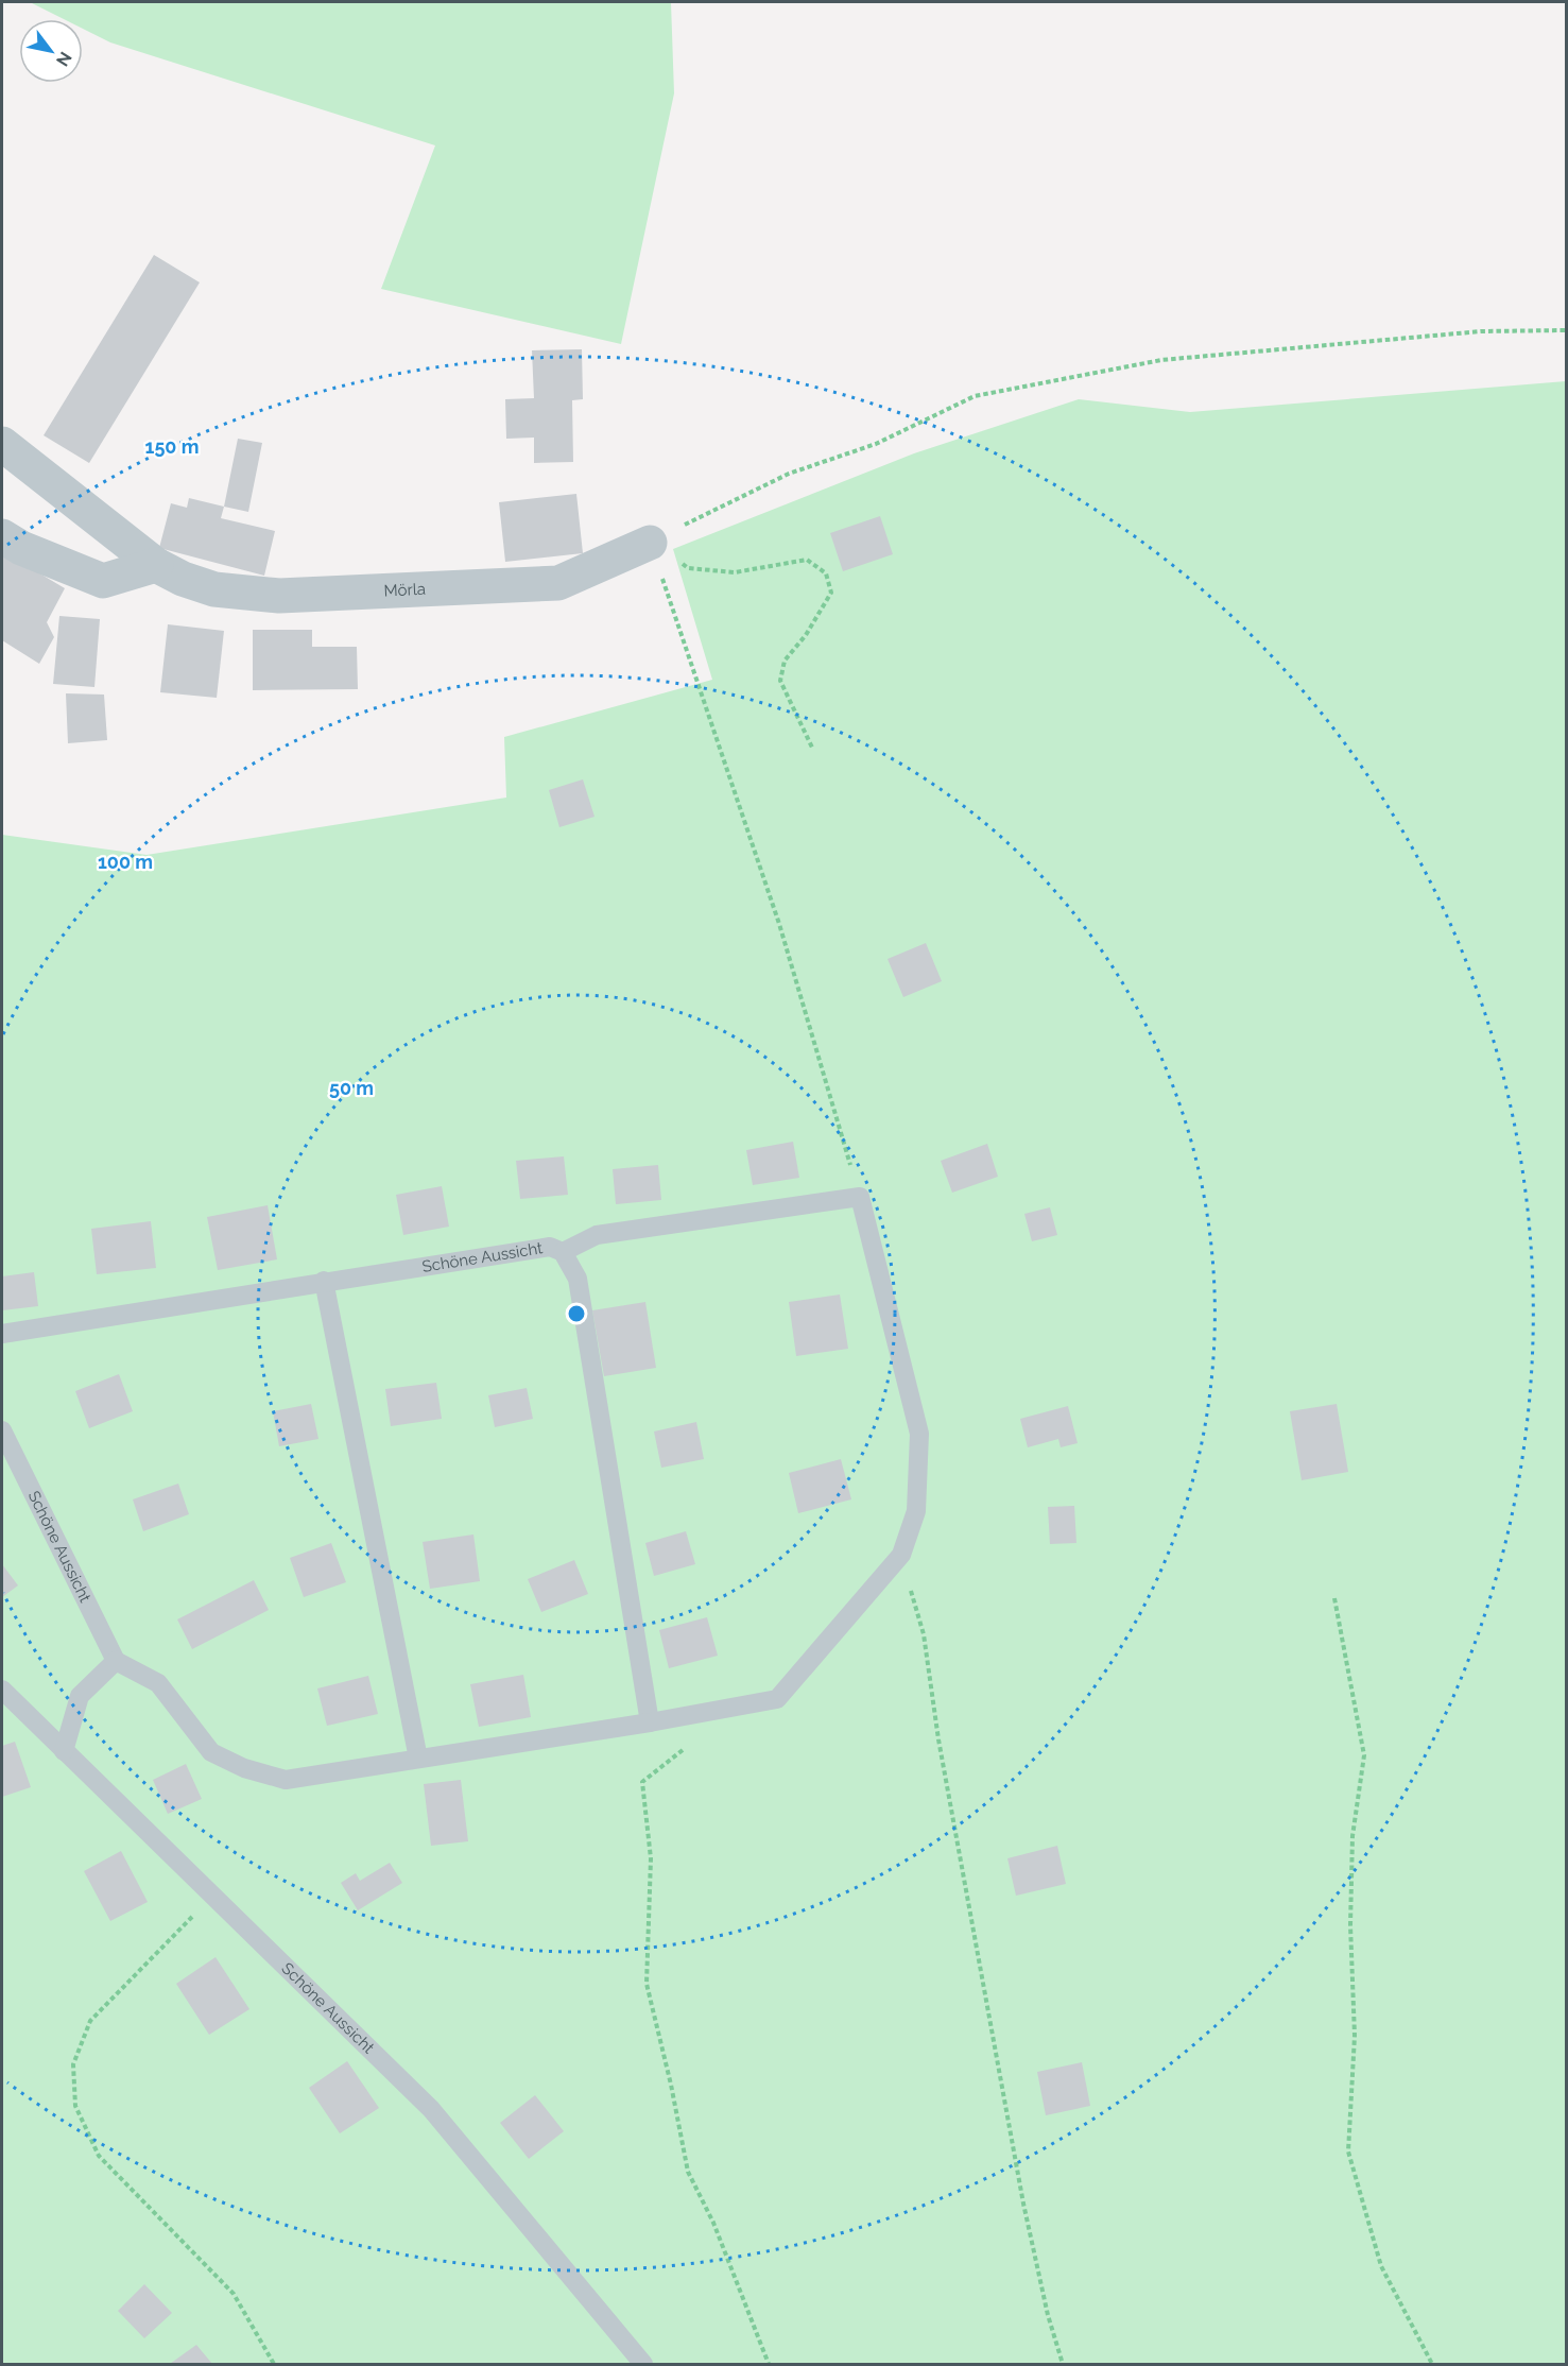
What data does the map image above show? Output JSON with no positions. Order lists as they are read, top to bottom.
{
  "streets": {
    "street": ["Mörla"],
    "lane": ["Schöne Aussicht"]
  },
  "north": "bottom right",
  "rings": ["150 m", "100 m", "50 m"]
}
